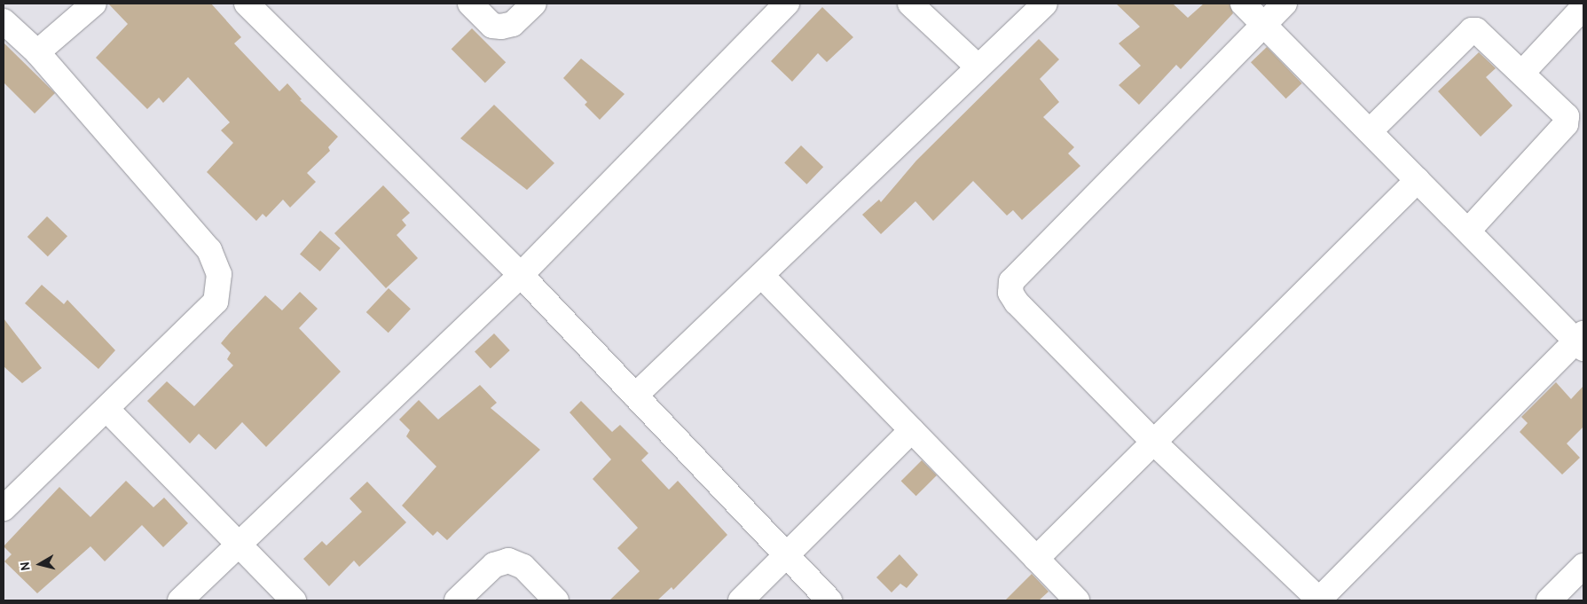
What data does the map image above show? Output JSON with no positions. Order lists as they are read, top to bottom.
{
  "north": "left"
}
